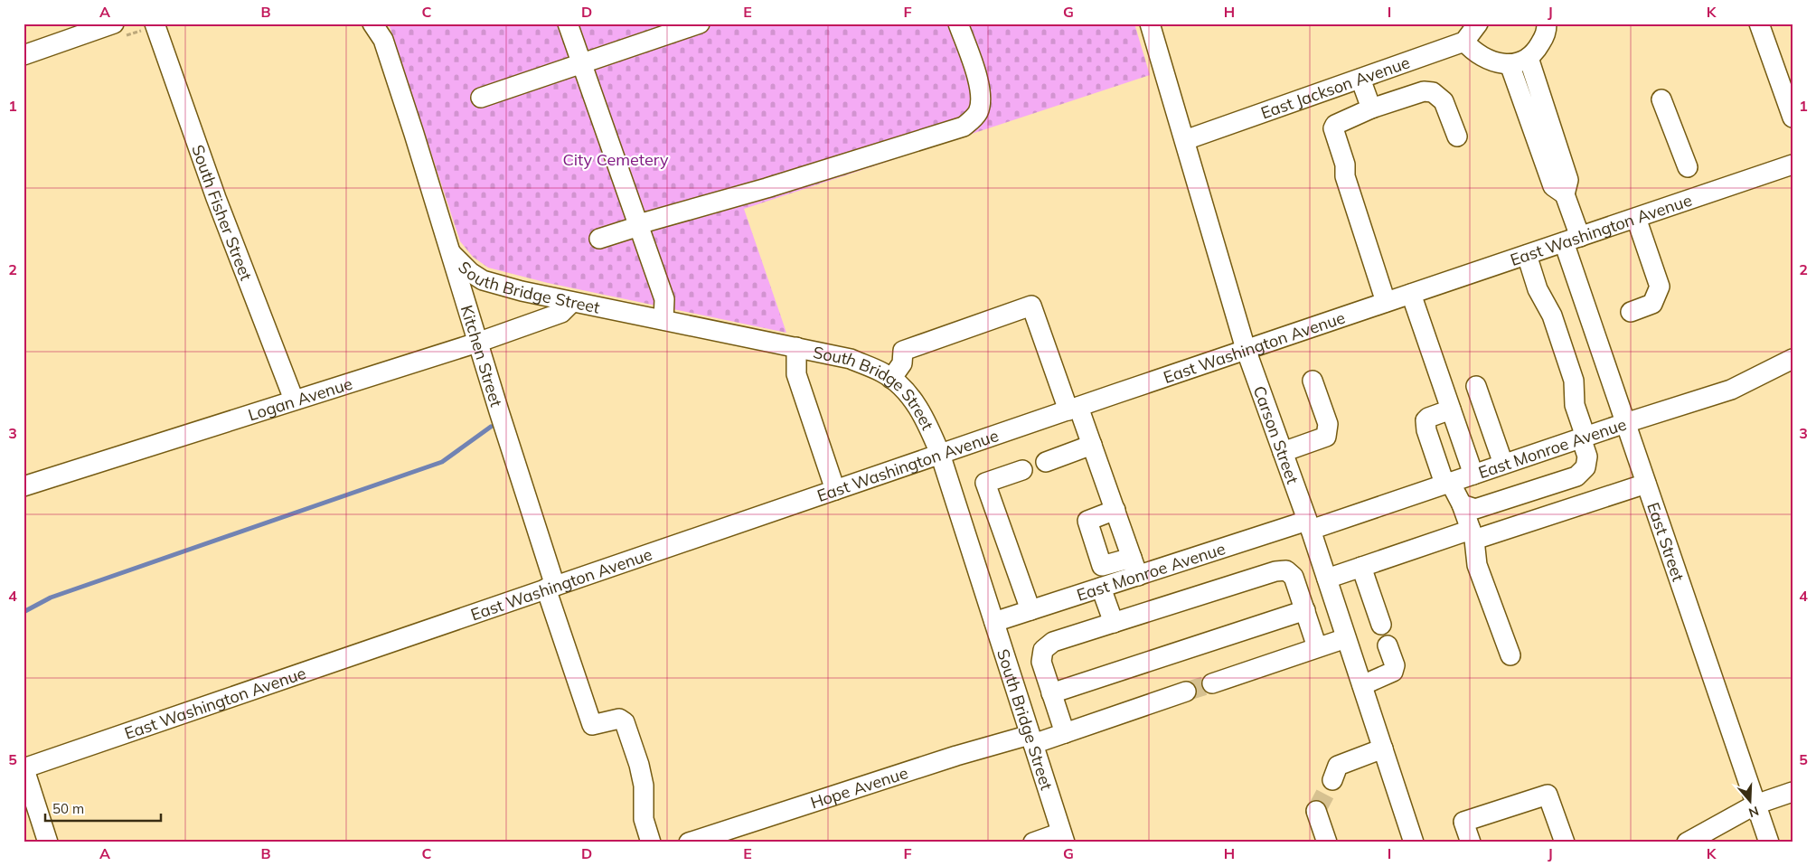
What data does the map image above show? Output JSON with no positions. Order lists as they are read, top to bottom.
{
  "streets": {
    "street": [
      "East Jackson Avenue",
      "South Fisher Street",
      "East Washington Avenue",
      "South Bridge Street",
      "Kitchen Street",
      "Logan Avenue",
      "Carson Street",
      "East Monroe Avenue",
      "East Street",
      "Hope Avenue"
    ]
  },
  "crossings": [
    ["East Jackson Avenue", "Carson Street"],
    ["South Fisher Street", "Logan Avenue"],
    ["East Washington Avenue", "South Bridge Street"],
    ["East Washington Avenue", "Kitchen Street"],
    ["East Washington Avenue", "Carson Street"],
    ["East Washington Avenue", "East Street"],
    ["South Bridge Street", "Kitchen Street"],
    ["South Bridge Street", "Logan Avenue"],
    ["South Bridge Street", "East Monroe Avenue"],
    ["South Bridge Street", "Hope Avenue"],
    ["Kitchen Street", "Logan Avenue"],
    ["Carson Street", "East Monroe Avenue"],
    ["East Monroe Avenue", "East Street"]
  ],
  "parks": ["City Cemetery"],
  "scale_bar": "50 m",
  "north": "bottom",
  "grid": {
    "columns": [
      "A",
      "B",
      "C",
      "D",
      "E",
      "F",
      "G",
      "H",
      "I",
      "J",
      "K"
    ],
    "rows": [
      "1",
      "2",
      "3",
      "4",
      "5"
    ]
  }
}
